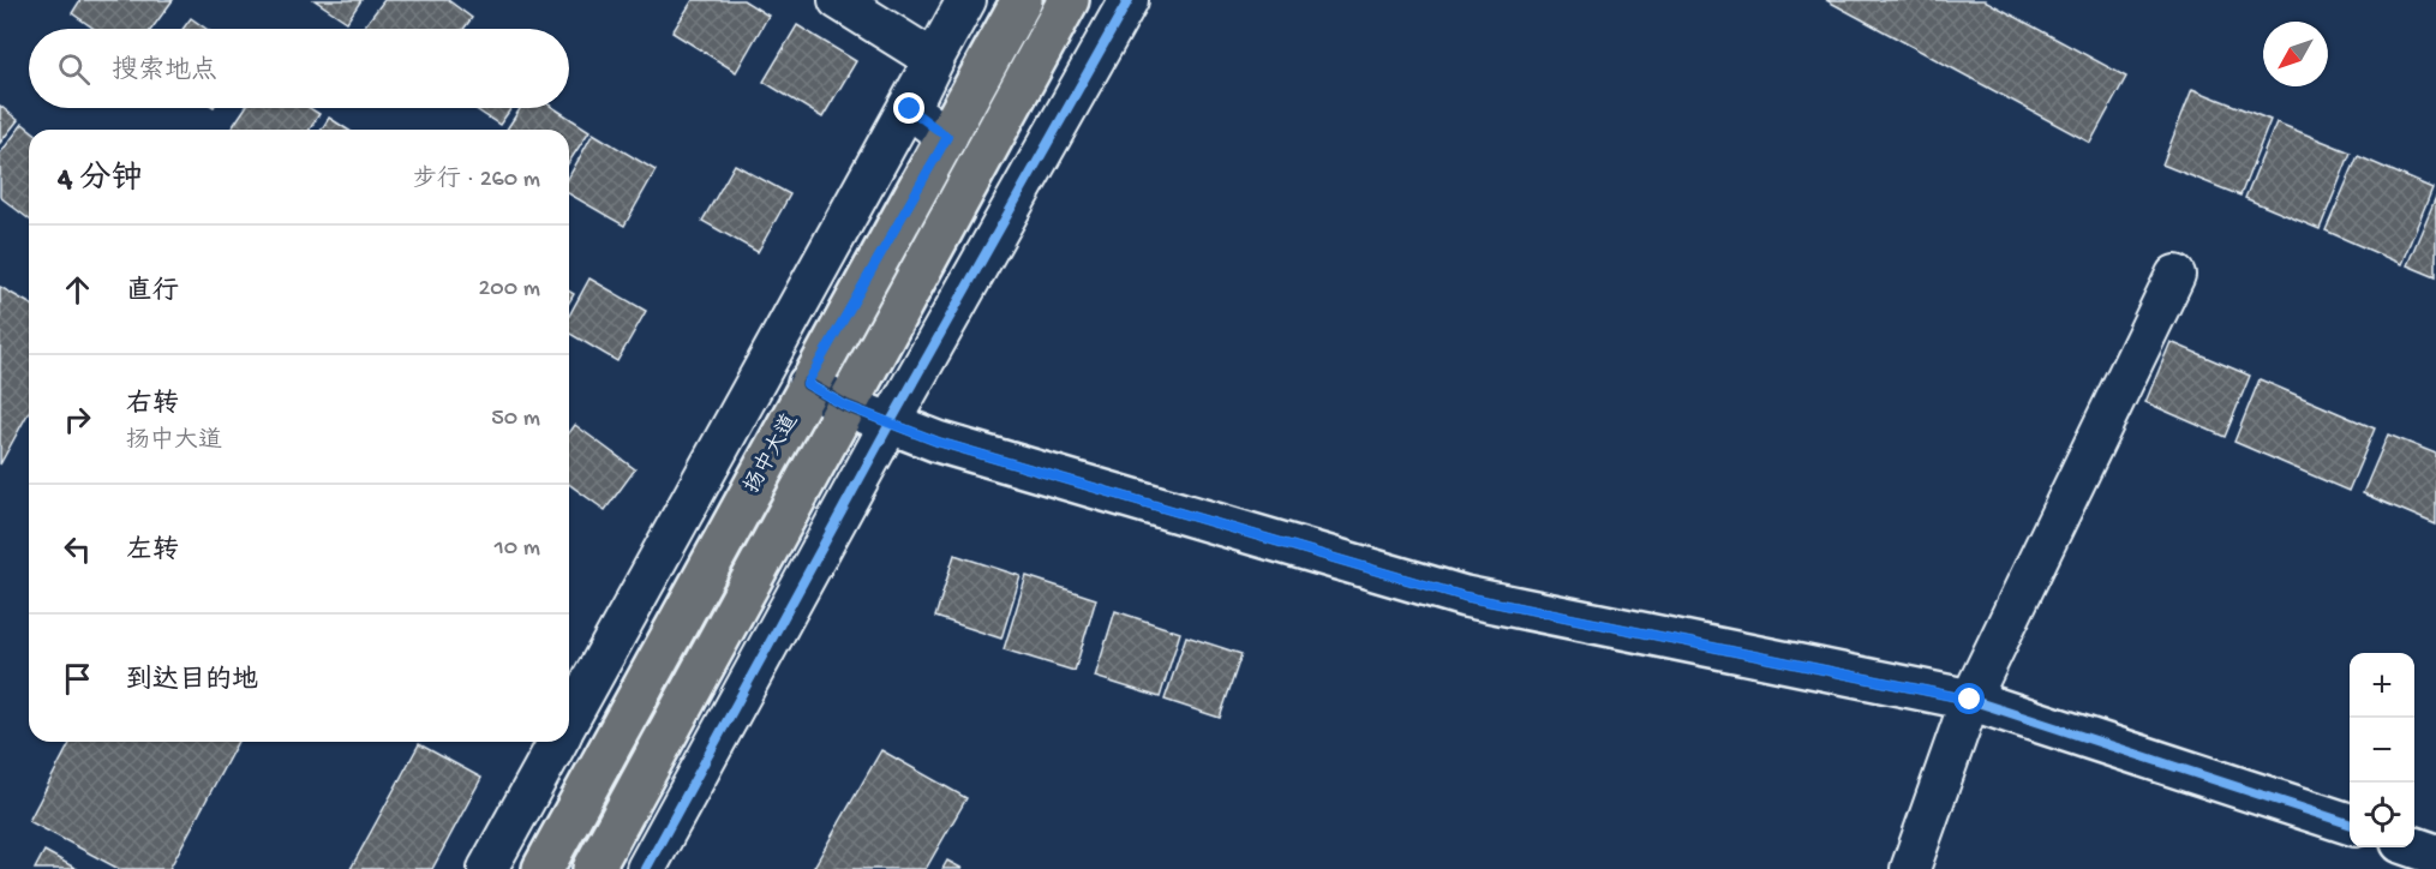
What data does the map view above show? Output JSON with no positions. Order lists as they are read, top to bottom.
{
  "streets": {
    "main road": ["扬中大道"]
  },
  "north": "bottom left",
  "page": {
    "search": "搜索地点",
    "heading": ["4 分钟", "步行 · 260 m"],
    "list": [
      ["直行", "200 m"],
      ["右转", "扬中大道", "50 m"],
      ["左转", "10 m"],
      "到达目的地"
    ],
    "map_buttons": ["+", "−"]
  }
}
